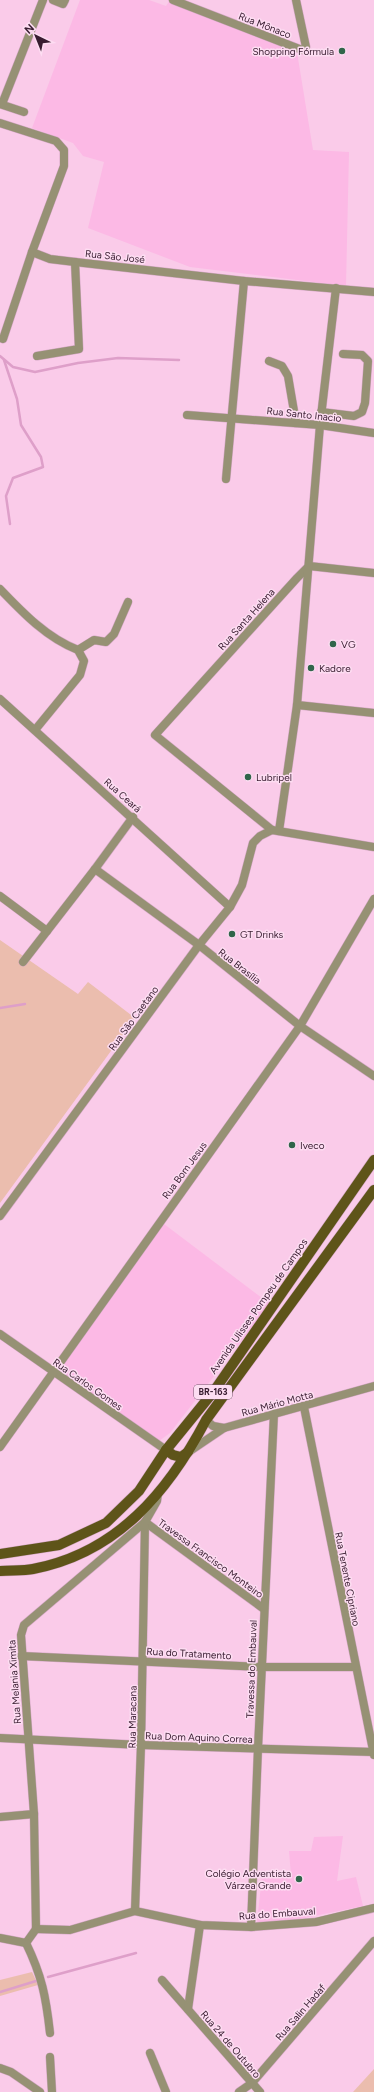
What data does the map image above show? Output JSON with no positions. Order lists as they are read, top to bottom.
{
  "streets": {
    "main road": ["Avenida Ulisses Pompeu de Campos", "BR-163"],
    "street": [
      "Rua Mônaco",
      "Rua São José",
      "Rua Santo Inacio",
      "Rua Santa Helena",
      "Rua Ceará",
      "Rua Brasília",
      "Rua São Caetano",
      "Rua Bom Jesus",
      "Rua Carlos Gomes",
      "Rua Mário Motta",
      "Travessa Francisco Monteiro",
      "Rua Tenente Cipriano",
      "Rua do Tratamento",
      "Travessa do Embauval",
      "Rua Melania Ximita",
      "Rua Maracana",
      "Rua Dom Aquino Correa",
      "Rua do Embauval",
      "Rua Salin Hadaf",
      "Rua 24 de Outubro"
    ]
  },
  "crossings": [
    ["Rua Santa Helena", "Rua São Caetano"],
    ["Rua Ceará", "Rua São Caetano"],
    ["Rua Brasília", "Rua São Caetano"],
    ["Rua Brasília", "Rua Bom Jesus"],
    ["Rua Bom Jesus", "Rua Carlos Gomes"],
    ["Avenida Ulisses Pompeu de Campos", "Rua Carlos Gomes"],
    ["BR-163", "Rua Mário Motta"],
    ["BR-163", "Rua Melania Ximita"],
    ["Rua Mário Motta", "Rua Tenente Cipriano"],
    ["Rua Mário Motta", "Travessa do Embauval"],
    ["Travessa Francisco Monteiro", "Travessa do Embauval"],
    ["Travessa Francisco Monteiro", "Rua Melania Ximita"],
    ["Travessa Francisco Monteiro", "Rua Maracana"],
    ["Rua Tenente Cipriano", "Rua do Tratamento"],
    ["Rua Tenente Cipriano", "Rua Dom Aquino Correa"],
    ["Rua do Tratamento", "Travessa do Embauval"],
    ["Rua do Tratamento", "Rua Melania Ximita"],
    ["Rua do Tratamento", "Rua Maracana"],
    ["Travessa do Embauval", "Rua Dom Aquino Correa"],
    ["Travessa do Embauval", "Rua do Embauval"],
    ["Rua Melania Ximita", "Rua Maracana"],
    ["Rua Melania Ximita", "Rua Dom Aquino Correa"],
    ["Rua Melania Ximita", "Rua do Embauval"],
    ["Rua Maracana", "Rua Dom Aquino Correa"],
    ["Rua Maracana", "Rua do Embauval"],
    ["Rua do Embauval", "Rua 24 de Outubro"],
    ["Rua Salin Hadaf", "Rua 24 de Outubro"]
  ],
  "places": [
    "Shopping Fórmula",
    "VG",
    "Kadore",
    "Lubripel",
    "GT Drinks",
    "Iveco",
    "Colégio Adventista Várzea Grande"
  ],
  "north": "top left"
}
